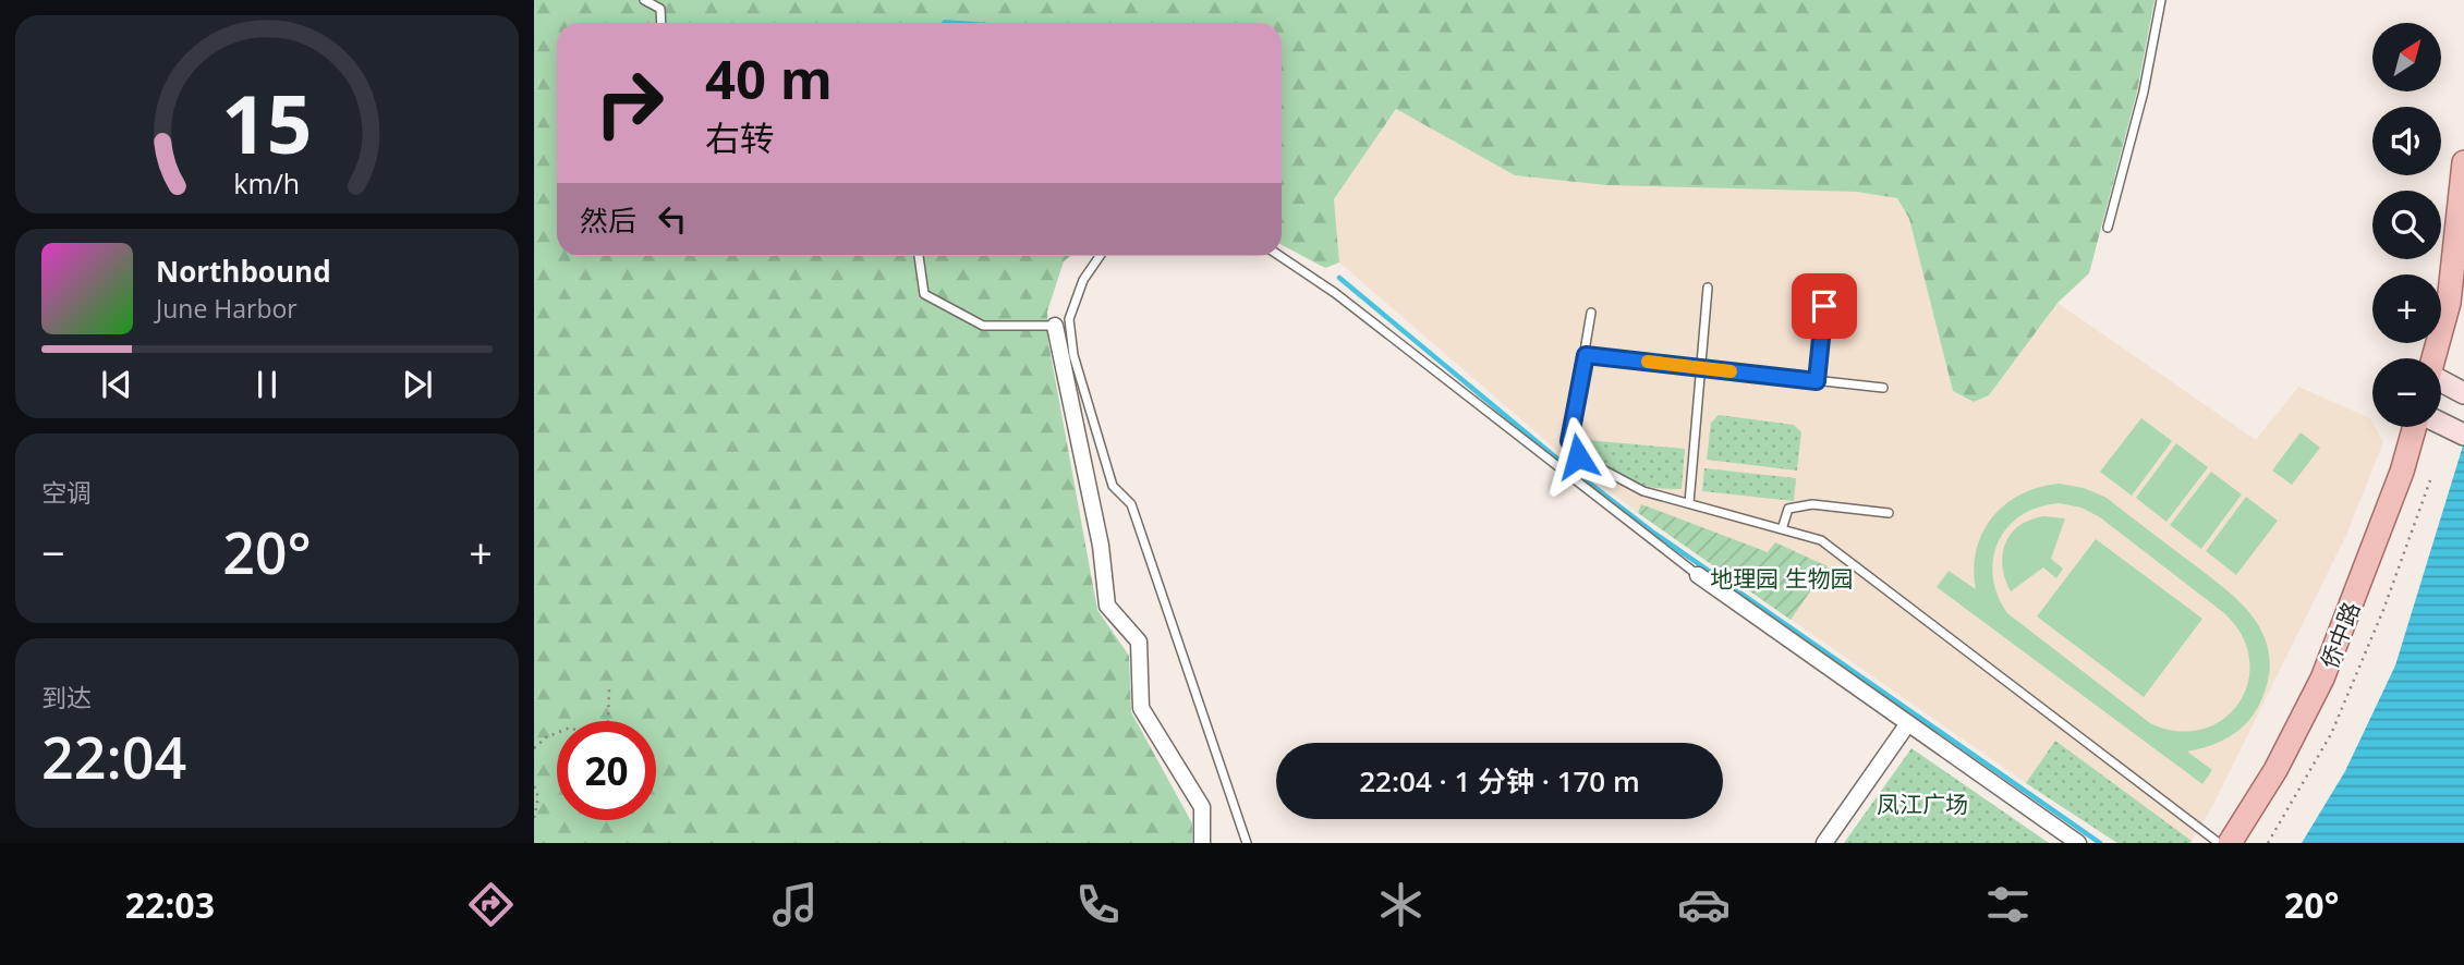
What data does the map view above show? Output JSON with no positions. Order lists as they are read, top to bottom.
{
  "streets": {
    "main road": ["侨中路"]
  },
  "parks": ["地理园 生物园", "凤江广场"],
  "north": "top right",
  "page": {
    "map_buttons": ["+", "−"],
    "turn": ["40 m", "右转"],
    "then": "然后",
    "song": ["Northbound", "June Harbor"],
    "tile": [
      "空调",
      ["到达", "22:04"]
    ],
    "heat": ["−", "20°", "+"],
    "limit": "20",
    "trip": "22:04 · 1 分钟 · 170 m",
    "tabs": ["22:03", "20°"],
    "gauge": ["15", "km/h"]
  }
}
